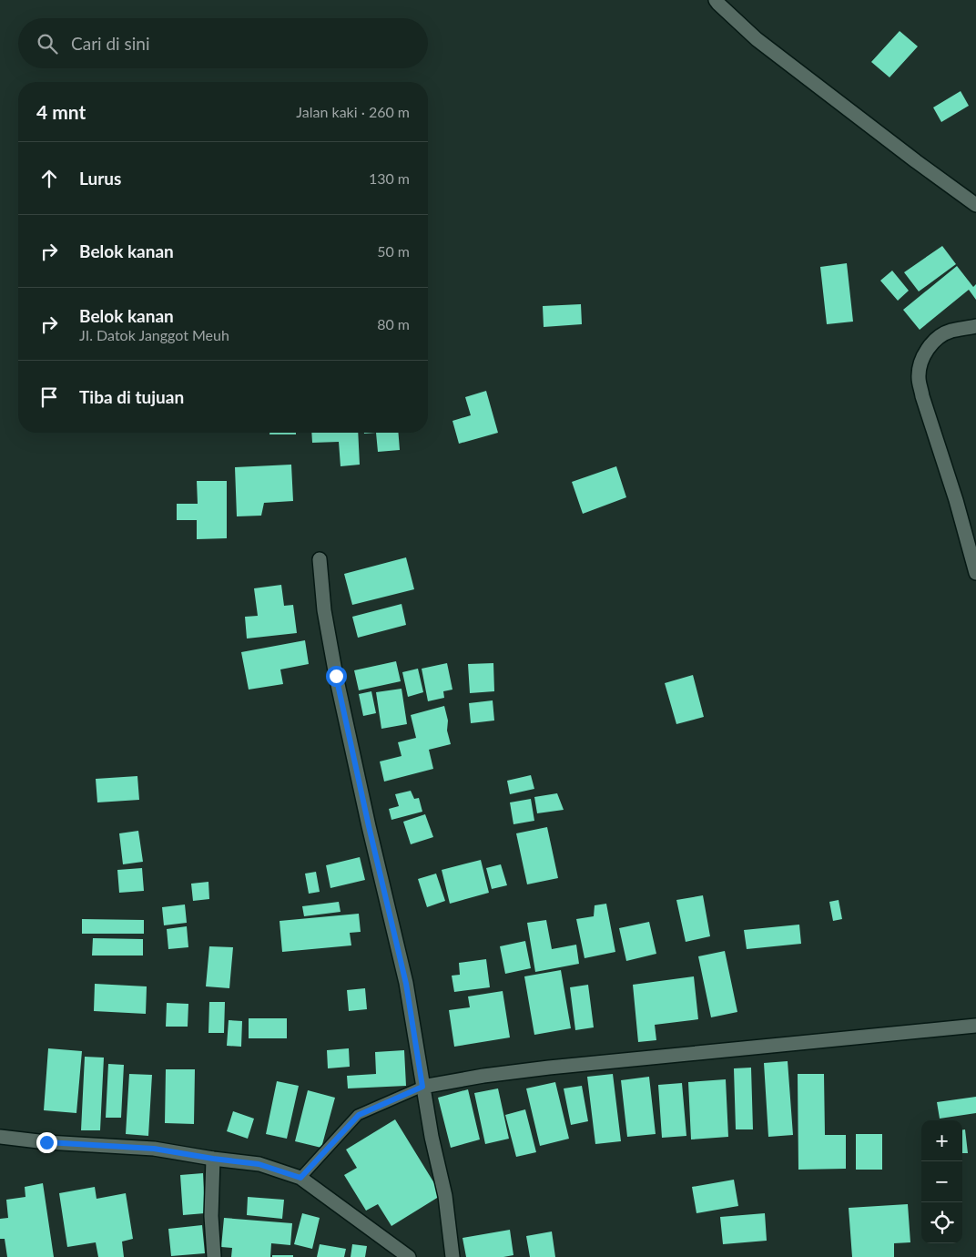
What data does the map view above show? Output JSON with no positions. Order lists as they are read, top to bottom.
{
  "page": {
    "search": "Cari di sini",
    "heading": ["4 mnt", "Jalan kaki · 260 m"],
    "list": [
      ["Lurus", "130 m"],
      ["Belok kanan", "50 m"],
      ["Belok kanan", "JI. Datok Janggot Meuh", "80 m"],
      "Tiba di tujuan"
    ],
    "map_buttons": ["+", "−"]
  }
}
